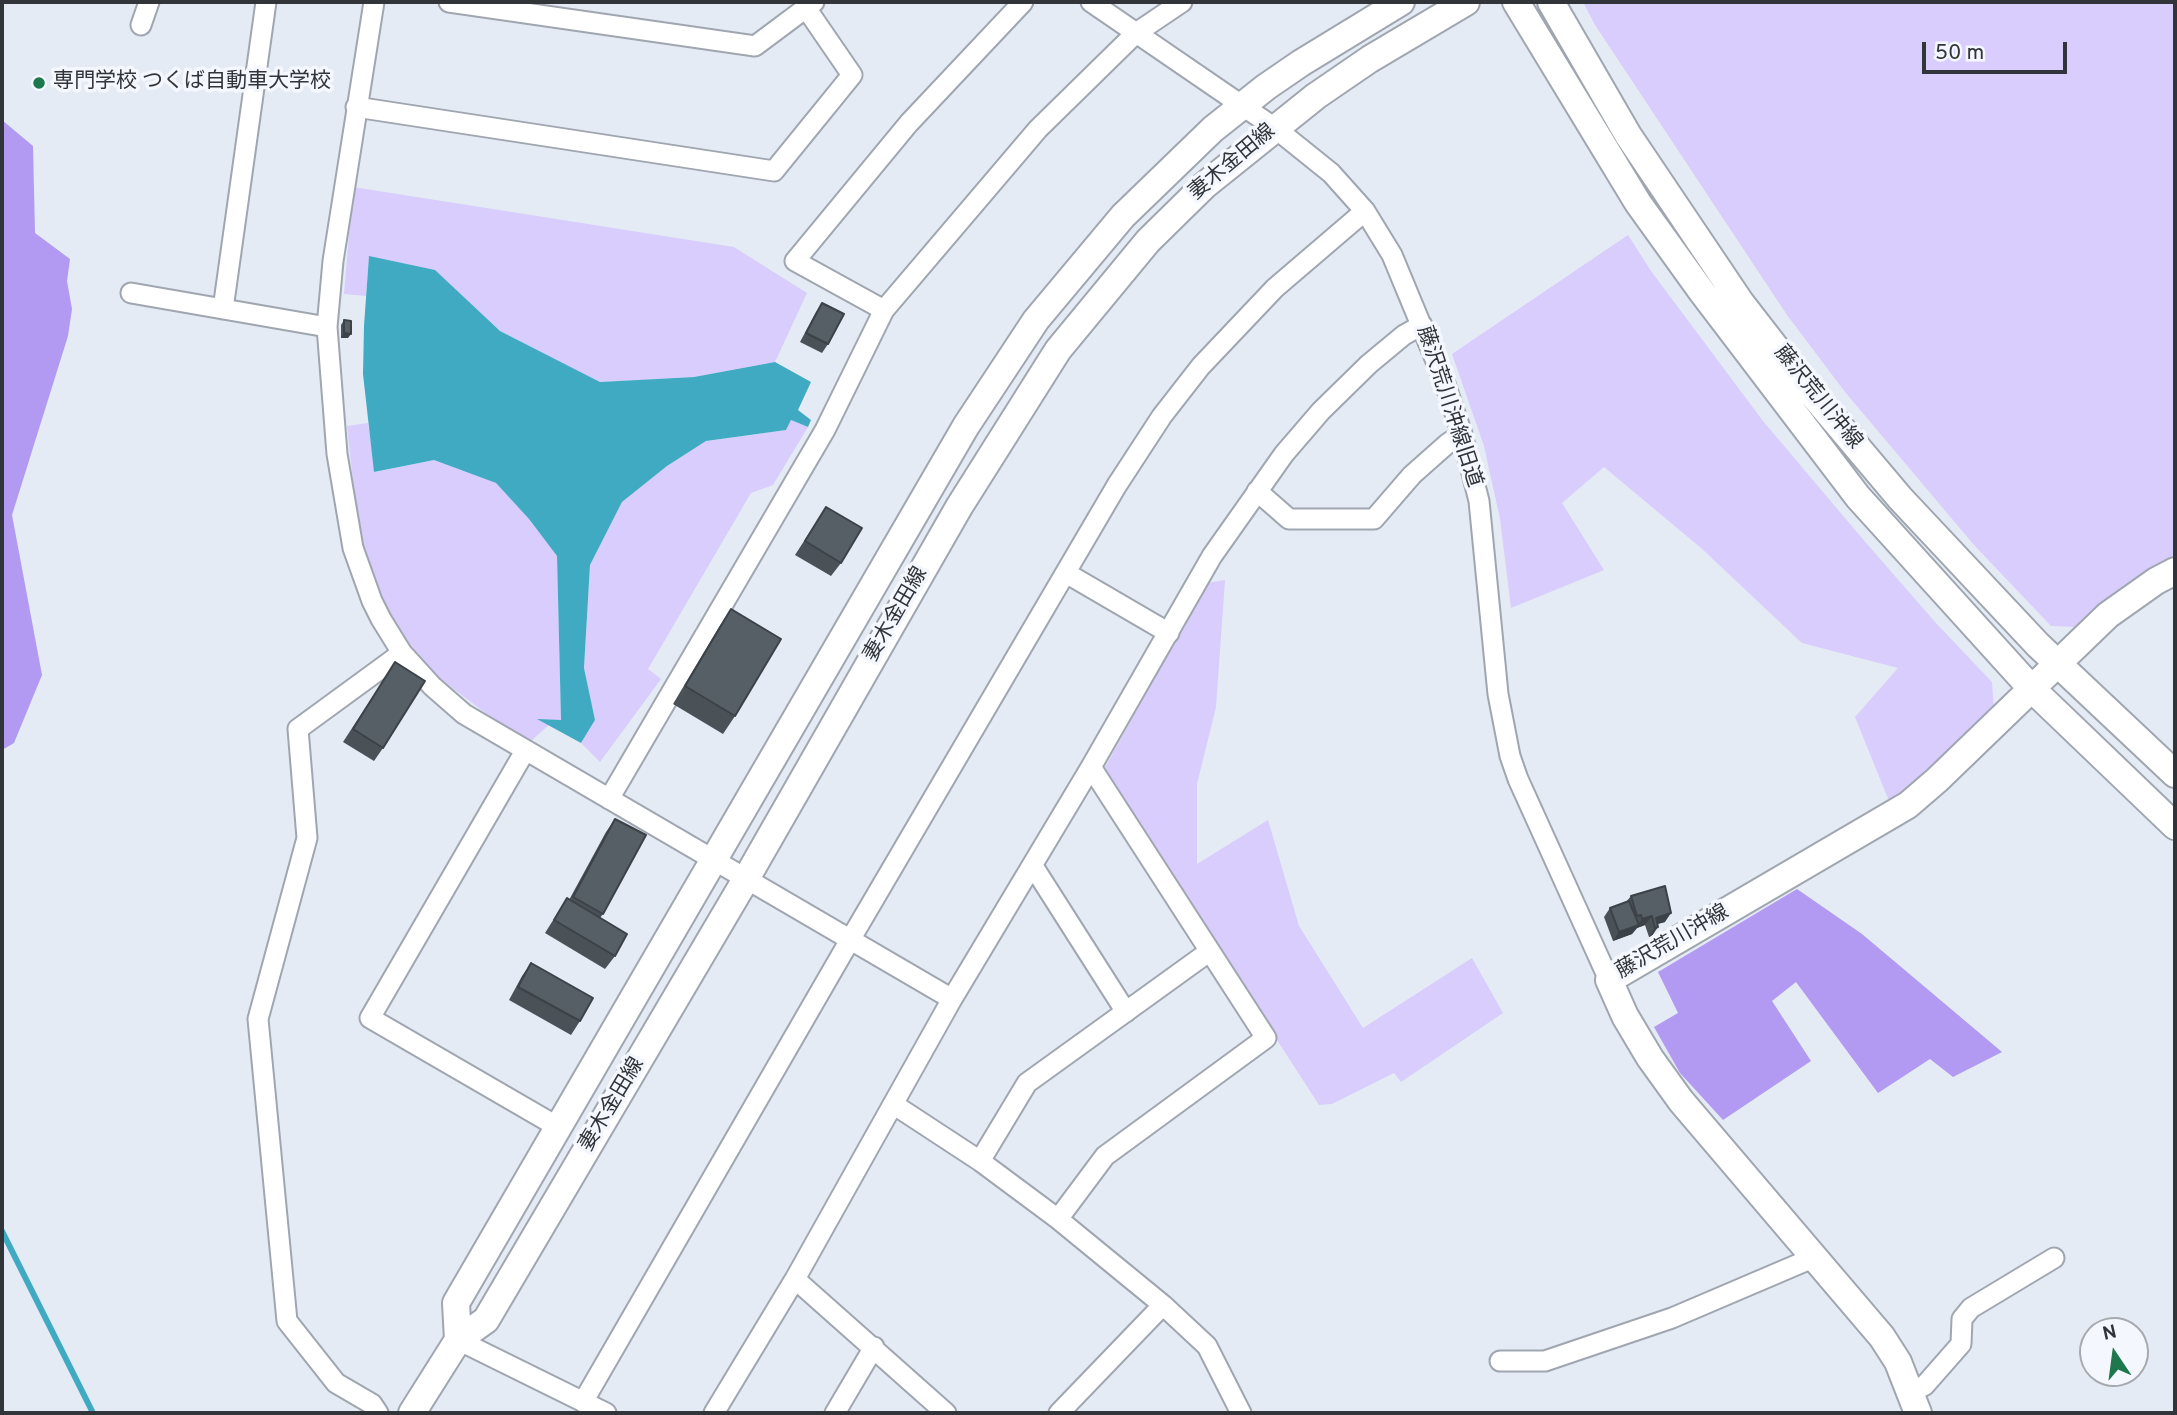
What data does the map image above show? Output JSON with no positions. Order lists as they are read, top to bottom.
{
  "streets": {
    "street": ["妻木金田線", "藤沢荒川沖線", "藤沢荒川沖線旧道"]
  },
  "crossings": [
    ["妻木金田線", "藤沢荒川沖線旧道"],
    ["藤沢荒川沖線", "藤沢荒川沖線旧道"]
  ],
  "places": ["専門学校 つくば自動車大学校"],
  "scale_bar": "50 m",
  "north": "top"
}
